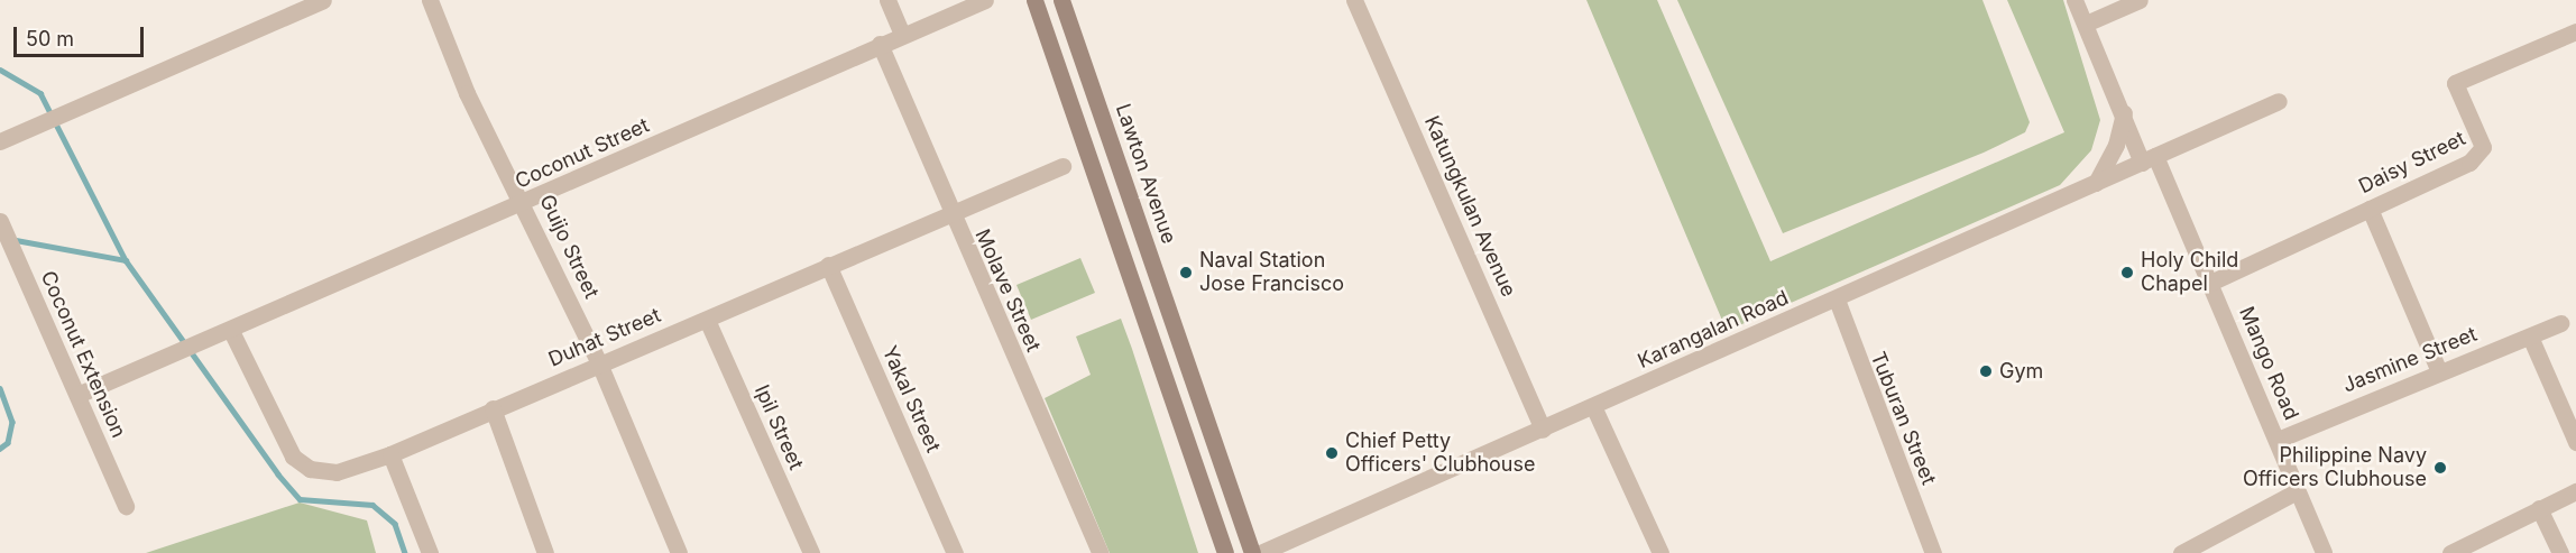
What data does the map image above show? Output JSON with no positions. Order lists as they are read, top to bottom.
{
  "streets": {
    "main road": ["Lawton Avenue"],
    "street": [
      "Coconut Street",
      "Daisy Street",
      "Katungkulan Avenue",
      "Guijo Street",
      "Molave Street",
      "Karangalan Road",
      "Duhat Street",
      "Coconut Extension",
      "Jasmine Street",
      "Mango Road",
      "Yakal Street",
      "Tuburan Street",
      "Ipil Street"
    ]
  },
  "crossings": [
    ["Coconut Street", "Guijo Street"],
    ["Coconut Street", "Molave Street"],
    ["Coconut Street", "Duhat Street"],
    ["Coconut Street", "Coconut Extension"],
    ["Daisy Street", "Mango Road"],
    ["Katungkulan Avenue", "Karangalan Road"],
    ["Guijo Street", "Duhat Street"],
    ["Molave Street", "Duhat Street"],
    ["Karangalan Road", "Mango Road"],
    ["Karangalan Road", "Tuburan Street"],
    ["Duhat Street", "Yakal Street"],
    ["Duhat Street", "Ipil Street"],
    ["Jasmine Street", "Mango Road"]
  ],
  "places": [
    "Naval Station Jose Francisco",
    "Holy Child Chapel",
    "Gym",
    "Chief Petty Officers' Clubhouse",
    "Philippine Navy Officers Clubhouse"
  ],
  "scale_bar": "50 m"
}
